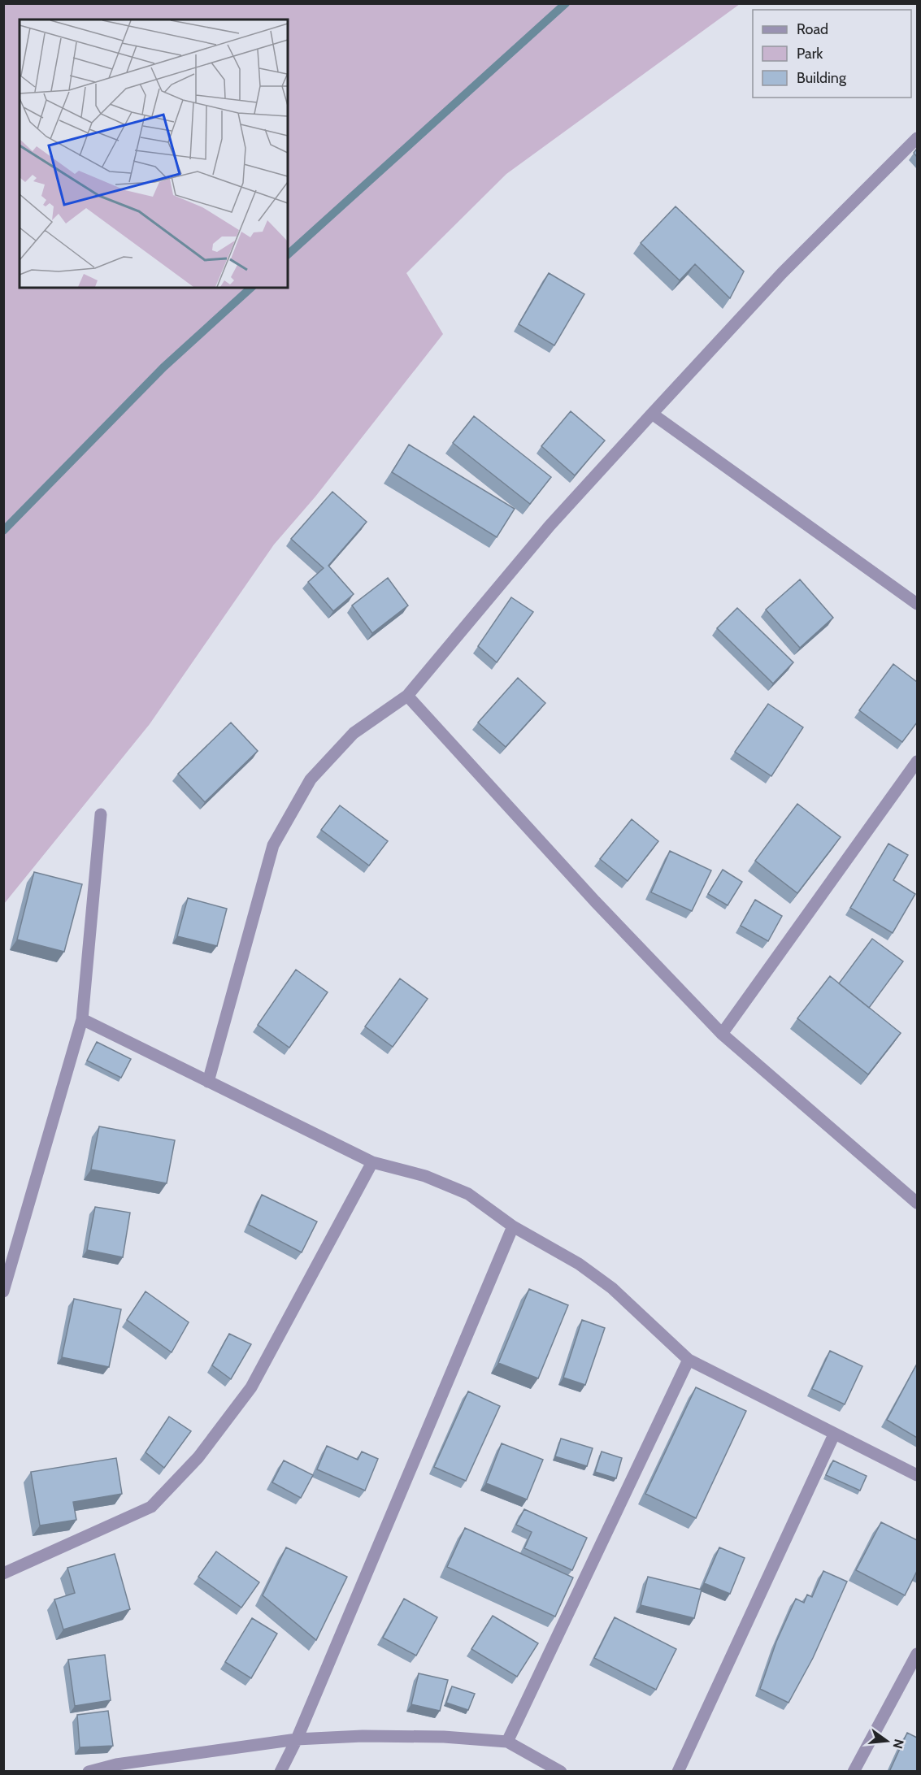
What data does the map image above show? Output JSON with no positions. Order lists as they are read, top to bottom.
{
  "legend": ["Road", "Park", "Building"],
  "north": "right"
}
